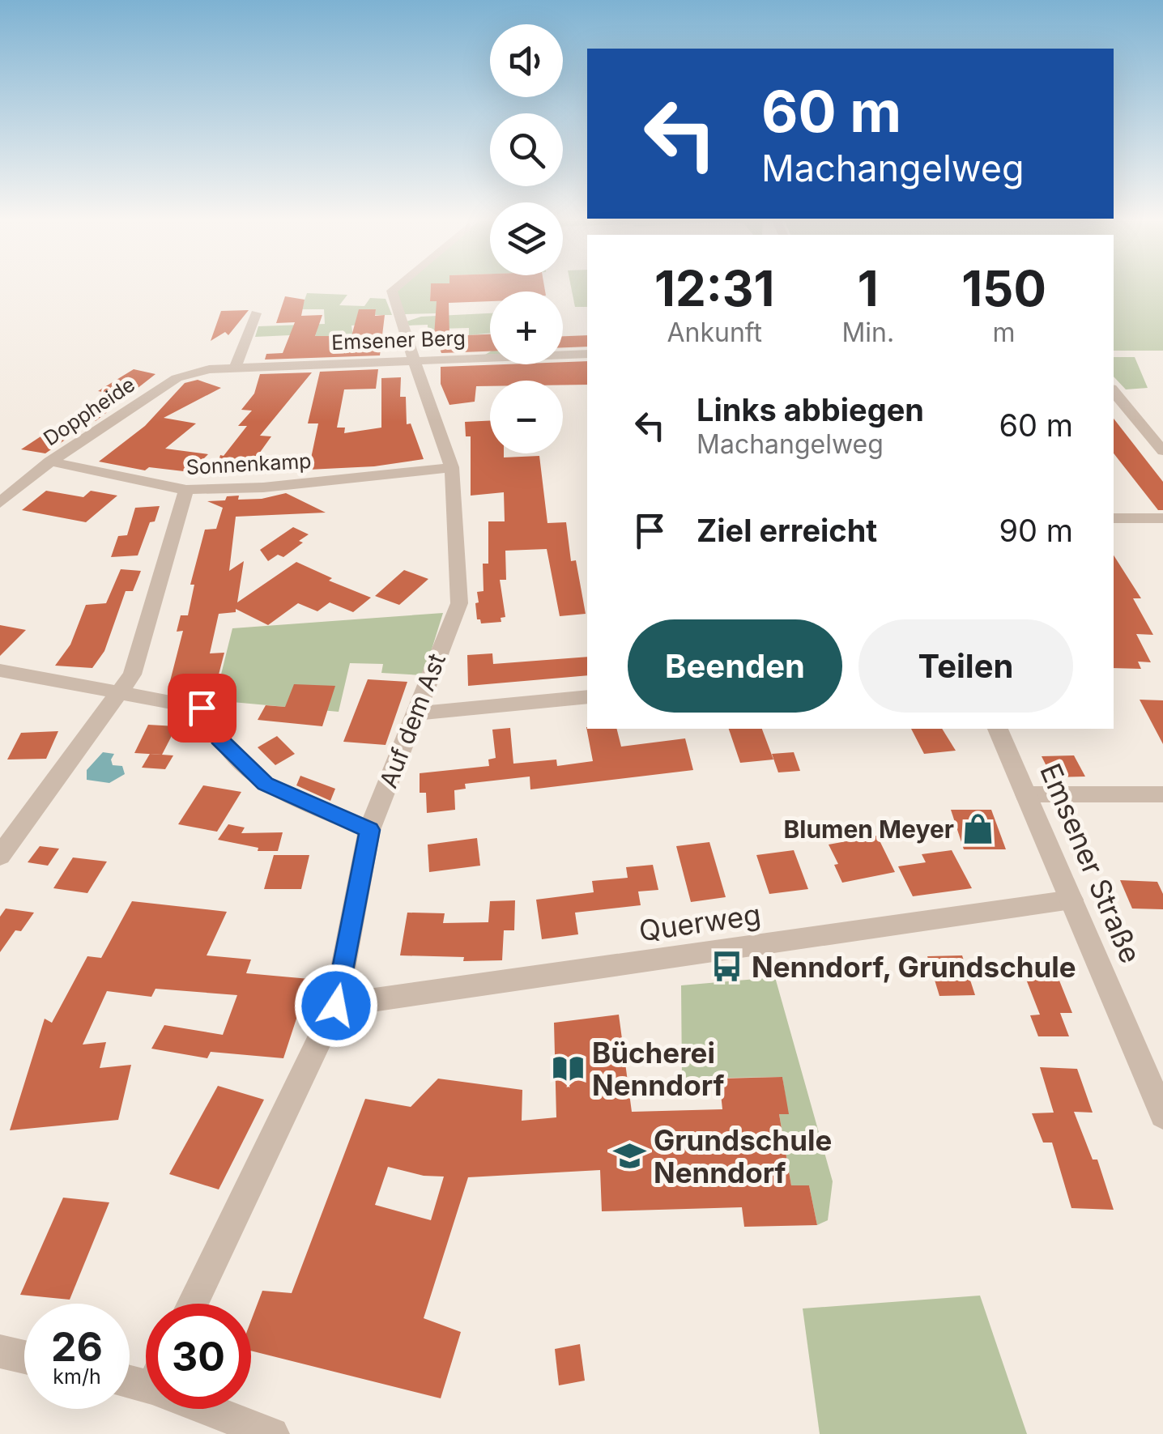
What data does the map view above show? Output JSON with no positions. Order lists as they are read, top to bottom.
{
  "streets": {
    "street": [
      "Emsener Berg",
      "Doppheide",
      "Sonnenkamp",
      "Auf dem Ast",
      "Emsener Straße",
      "Querweg"
    ]
  },
  "crossings": [
    ["Emsener Berg", "Doppheide"],
    ["Emsener Berg", "Auf dem Ast"],
    ["Doppheide", "Sonnenkamp"],
    ["Sonnenkamp", "Auf dem Ast"],
    ["Auf dem Ast", "Querweg"],
    ["Emsener Straße", "Querweg"]
  ],
  "places": {
    "shop": ["Blumen Meyer"],
    "bus stop": ["Nenndorf, Grundschule"],
    "library": ["Bücherei Nenndorf"],
    "school or university": ["Grundschule Nenndorf"]
  },
  "page": {
    "map_buttons": ["+", "−"],
    "turn": ["60 m", "Machangelweg"],
    "eta": [
      "12:31",
      "Ankunft",
      "1",
      "Min.",
      "150",
      "m"
    ],
    "list": [
      {
        "name": "Links abbiegen",
        "note": "Machangelweg",
        "value": "60 m"
      },
      {
        "name": "Ziel erreicht",
        "value": "90 m"
      }
    ],
    "buttons": ["Beenden", "Teilen"],
    "speed": "26 km/h",
    "limit": "30"
  }
}
